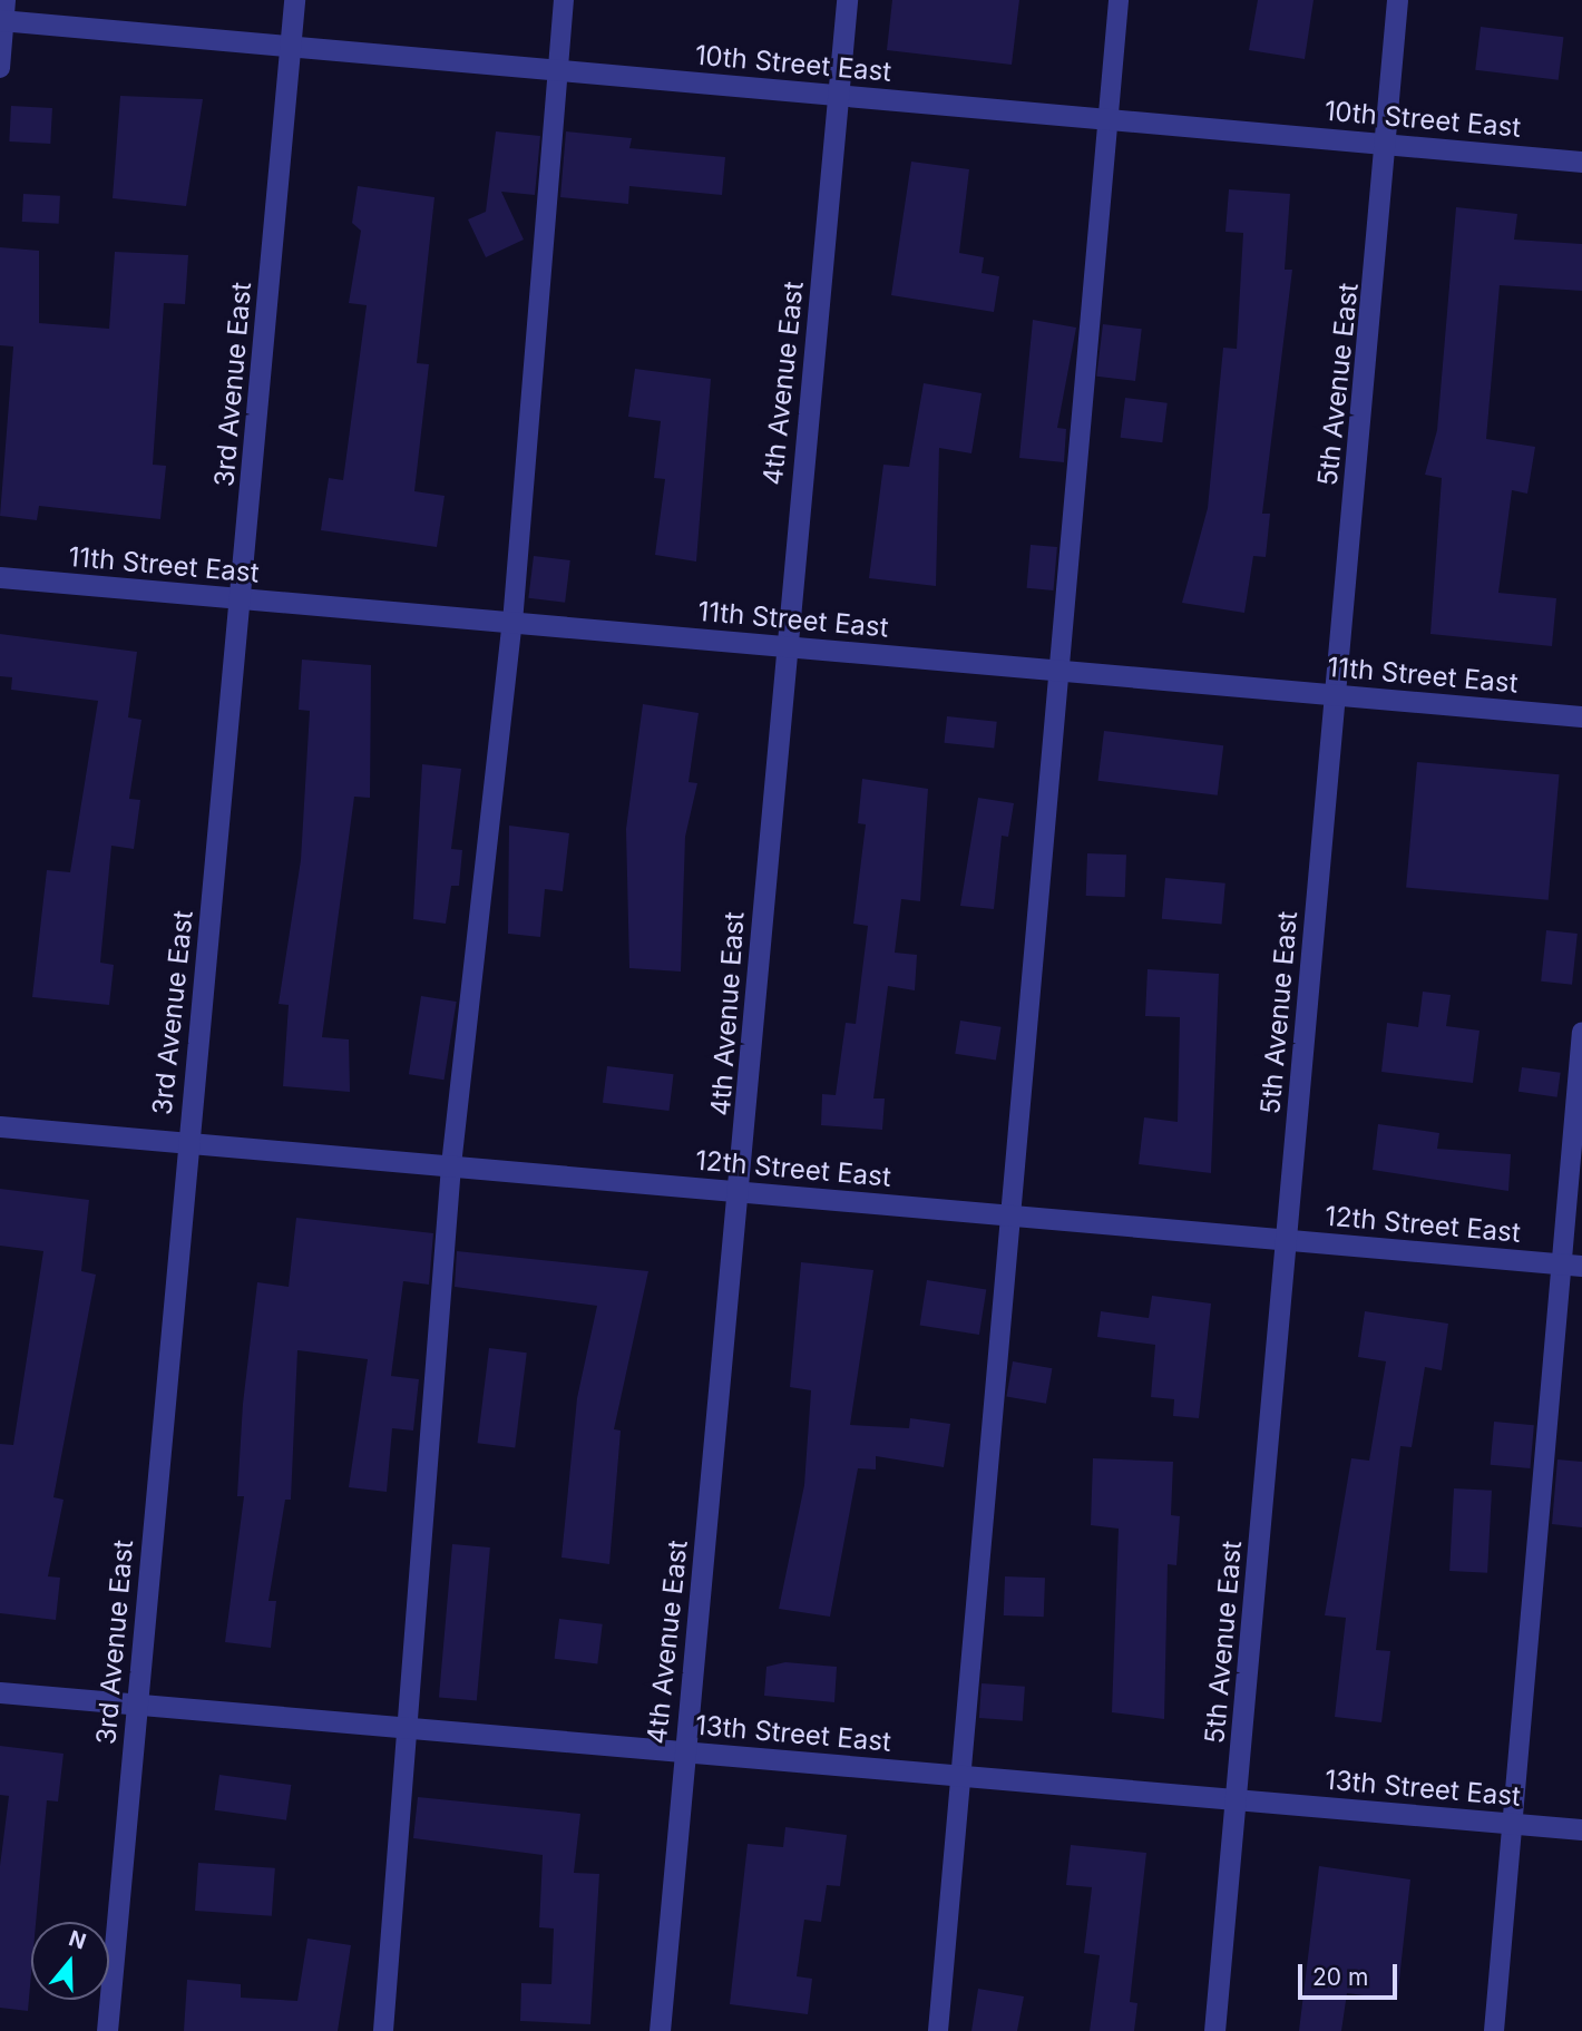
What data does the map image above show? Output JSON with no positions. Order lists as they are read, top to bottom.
{
  "streets": {
    "street": [
      "10th Street East",
      "4th Avenue East",
      "3rd Avenue East",
      "5th Avenue East",
      "11th Street East",
      "12th Street East",
      "13th Street East"
    ]
  },
  "crossings": [
    ["10th Street East", "4th Avenue East"],
    ["10th Street East", "3rd Avenue East"],
    ["10th Street East", "5th Avenue East"],
    ["4th Avenue East", "11th Street East"],
    ["4th Avenue East", "12th Street East"],
    ["4th Avenue East", "13th Street East"],
    ["3rd Avenue East", "11th Street East"],
    ["3rd Avenue East", "12th Street East"],
    ["3rd Avenue East", "13th Street East"],
    ["5th Avenue East", "11th Street East"],
    ["5th Avenue East", "12th Street East"],
    ["5th Avenue East", "13th Street East"]
  ],
  "scale_bar": "20 m",
  "north": "top"
}
